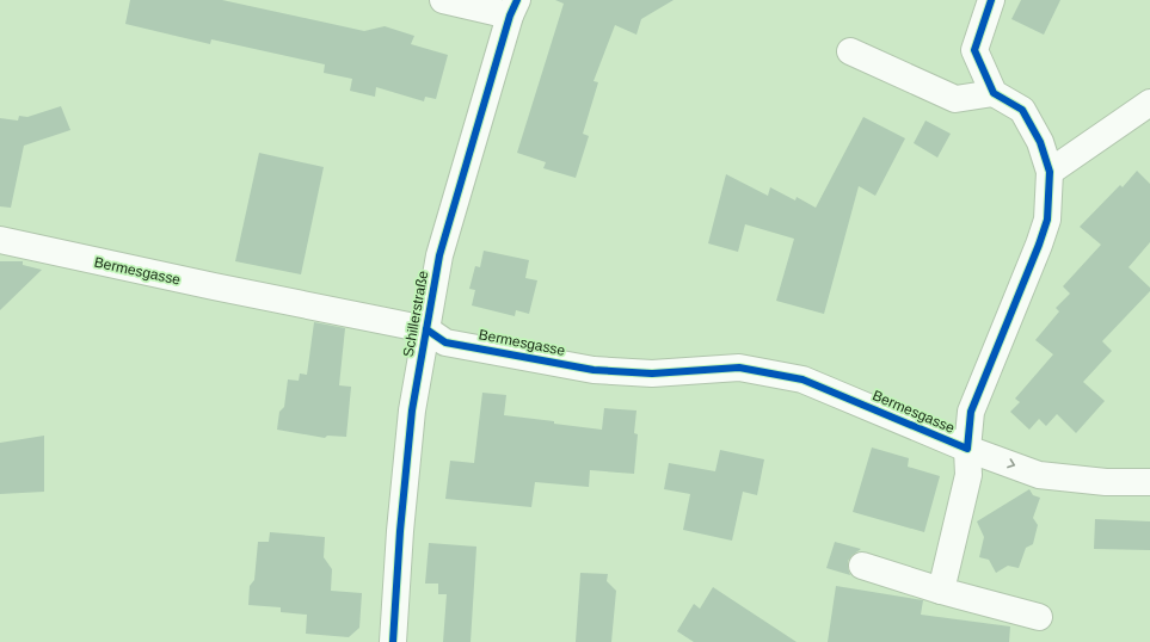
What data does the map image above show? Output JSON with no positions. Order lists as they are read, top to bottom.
{
  "streets": {
    "street": ["Bermesgasse", "Schillerstraße"]
  },
  "crossings": [
    ["Bermesgasse", "Schillerstraße"]
  ]
}
